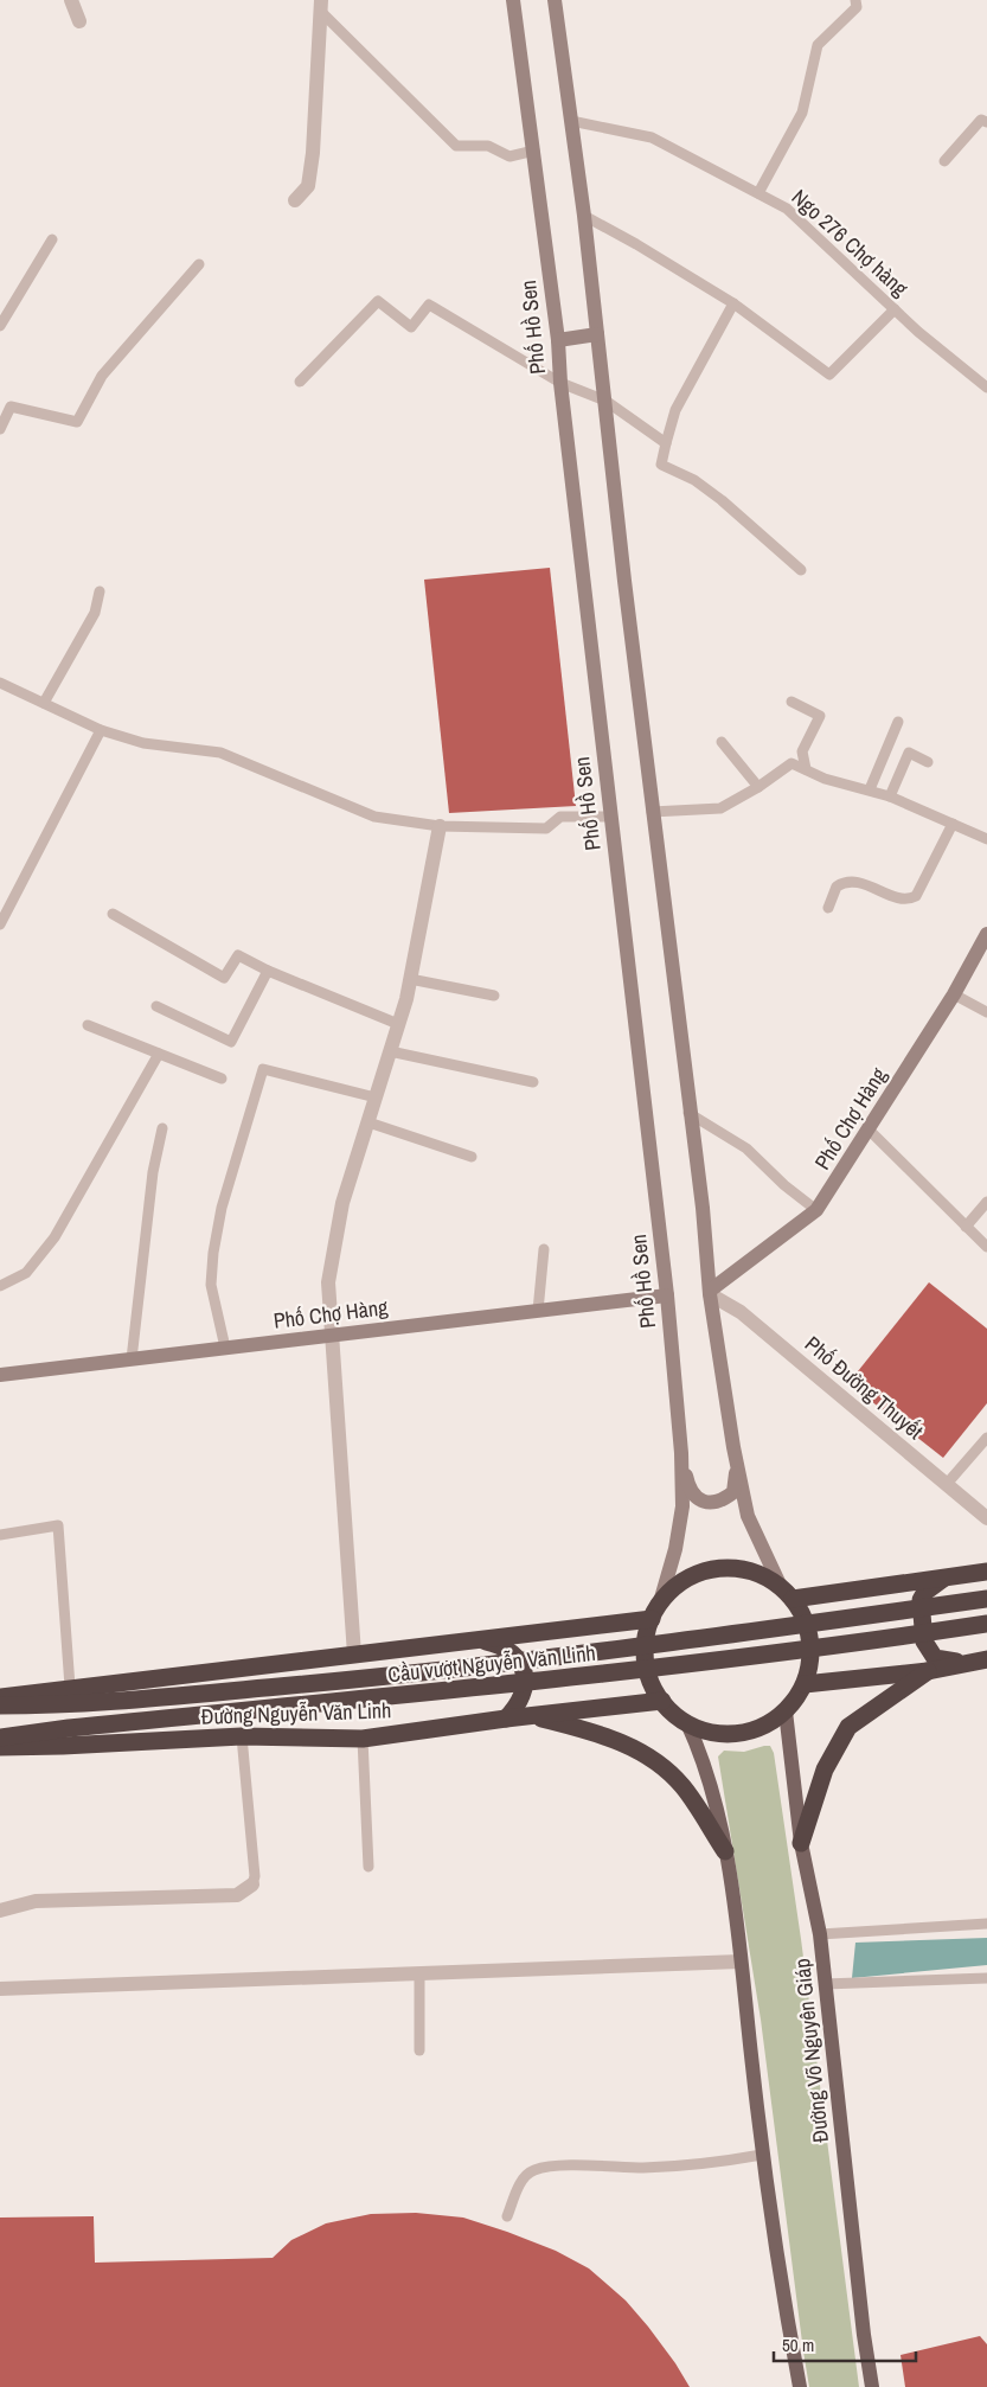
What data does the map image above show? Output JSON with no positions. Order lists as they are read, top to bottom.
{
  "streets": {
    "highway": ["Cầu vượt Nguyễn Văn Linh", "Đường Nguyễn Văn Linh"],
    "main road": ["Phố Hồ Sen", "Phố Chợ Hàng", "Đường Võ Nguyên Giáp"],
    "street": ["Phố Đường Thuyết"],
    "lane": ["Ngo 276 Chợ hàng"]
  },
  "crossings": [
    ["Phố Hồ Sen", "Phố Chợ Hàng"],
    ["Phố Hồ Sen", "Đường Nguyễn Văn Linh"],
    ["Phố Hồ Sen", "Đường Võ Nguyên Giáp"],
    ["Phố Chợ Hàng", "Phố Đường Thuyết"],
    ["Đường Nguyễn Văn Linh", "Đường Võ Nguyên Giáp"]
  ],
  "scale_bar": "50 m"
}
